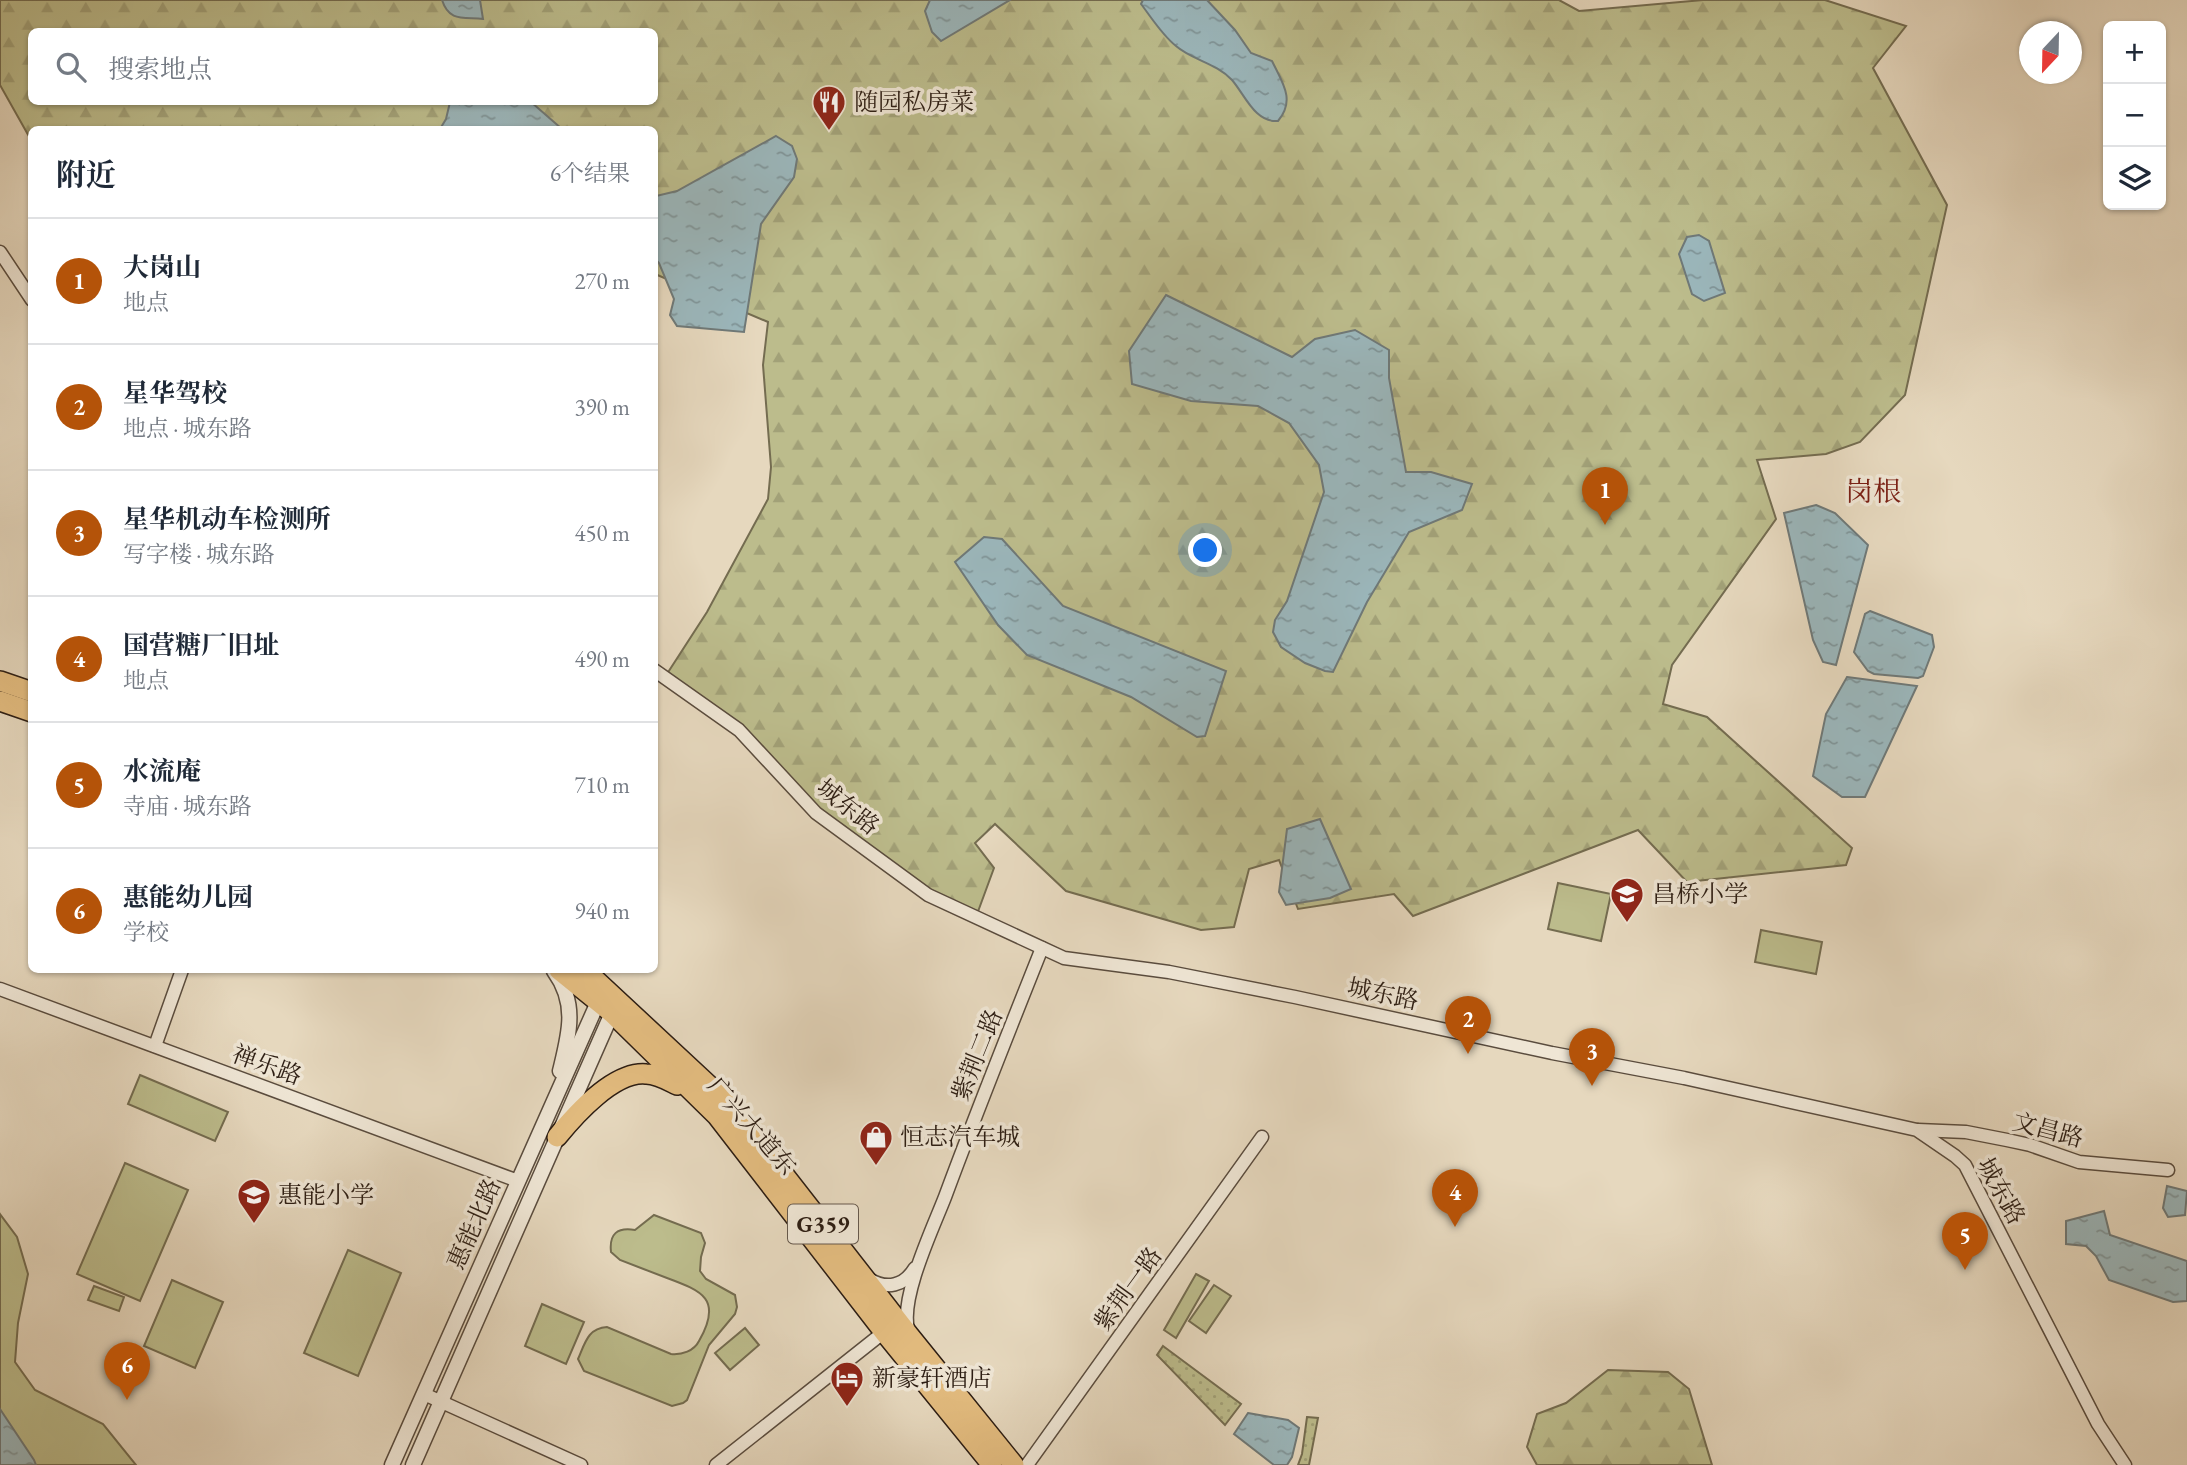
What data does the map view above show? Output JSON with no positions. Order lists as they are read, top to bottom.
{
  "streets": {
    "highway": ["广兴大道东", "G359"],
    "street": [
      "城东路",
      "紫荆二路",
      "禅乐路",
      "文昌路",
      "惠能北路",
      "紫荆一路"
    ]
  },
  "crossings": [
    ["城东路", "紫荆二路"],
    ["城东路", "文昌路"],
    ["紫荆二路", "广兴大道东"],
    ["禅乐路", "惠能北路"],
    ["广兴大道东", "惠能北路"]
  ],
  "districts": ["岗根"],
  "places": {
    "restaurant": ["随园私房菜"],
    "school or university": ["昌桥小学", "惠能小学"],
    "shop": ["恒志汽车城"],
    "hotel": ["新豪轩酒店"]
  },
  "north": "bottom",
  "page": {
    "map_buttons": ["+", "−"],
    "search": "搜索地点",
    "heading": ["附近", "6个结果"],
    "list": [
      {
        "mark": "1",
        "name": "大岗山",
        "note": "地点",
        "value": "270 m"
      },
      {
        "mark": "2",
        "name": "星华驾校",
        "note": "地点 · 城东路",
        "value": "390 m"
      },
      {
        "mark": "3",
        "name": "星华机动车检测所",
        "note": "写字楼 · 城东路",
        "value": "450 m"
      },
      {
        "mark": "4",
        "name": "国营糖厂旧址",
        "note": "地点",
        "value": "490 m"
      },
      {
        "mark": "5",
        "name": "水流庵",
        "note": "寺庙 · 城东路",
        "value": "710 m"
      },
      {
        "mark": "6",
        "name": "惠能幼儿园",
        "note": "学校",
        "value": "940 m"
      }
    ],
    "pins": [
      "1",
      "2",
      "3",
      "4",
      "5",
      "6"
    ]
  }
}
